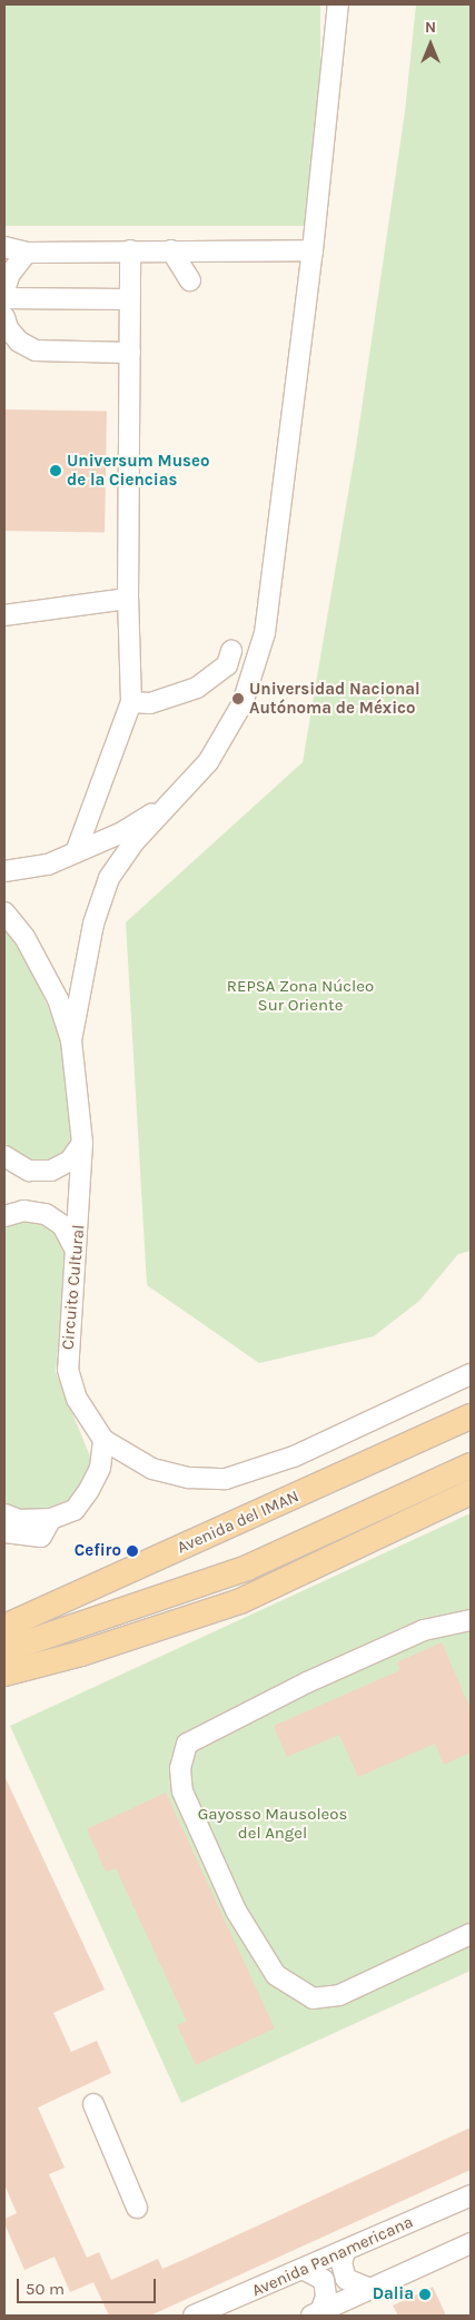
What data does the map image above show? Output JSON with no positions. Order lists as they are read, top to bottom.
{
  "streets": {
    "main road": ["Avenida del IMAN"],
    "street": ["Circuito Cultural", "Avenida Panamericana"]
  },
  "parks": ["REPSA Zona Núcleo Sur Oriente", "Gayosso Mausoleos del Angel"],
  "places": [
    "Universum Museo de la Ciencias",
    "Universidad Nacional Autónoma de México",
    "Cefiro",
    "Dalia"
  ],
  "scale_bar": "50 m",
  "north": "top"
}
